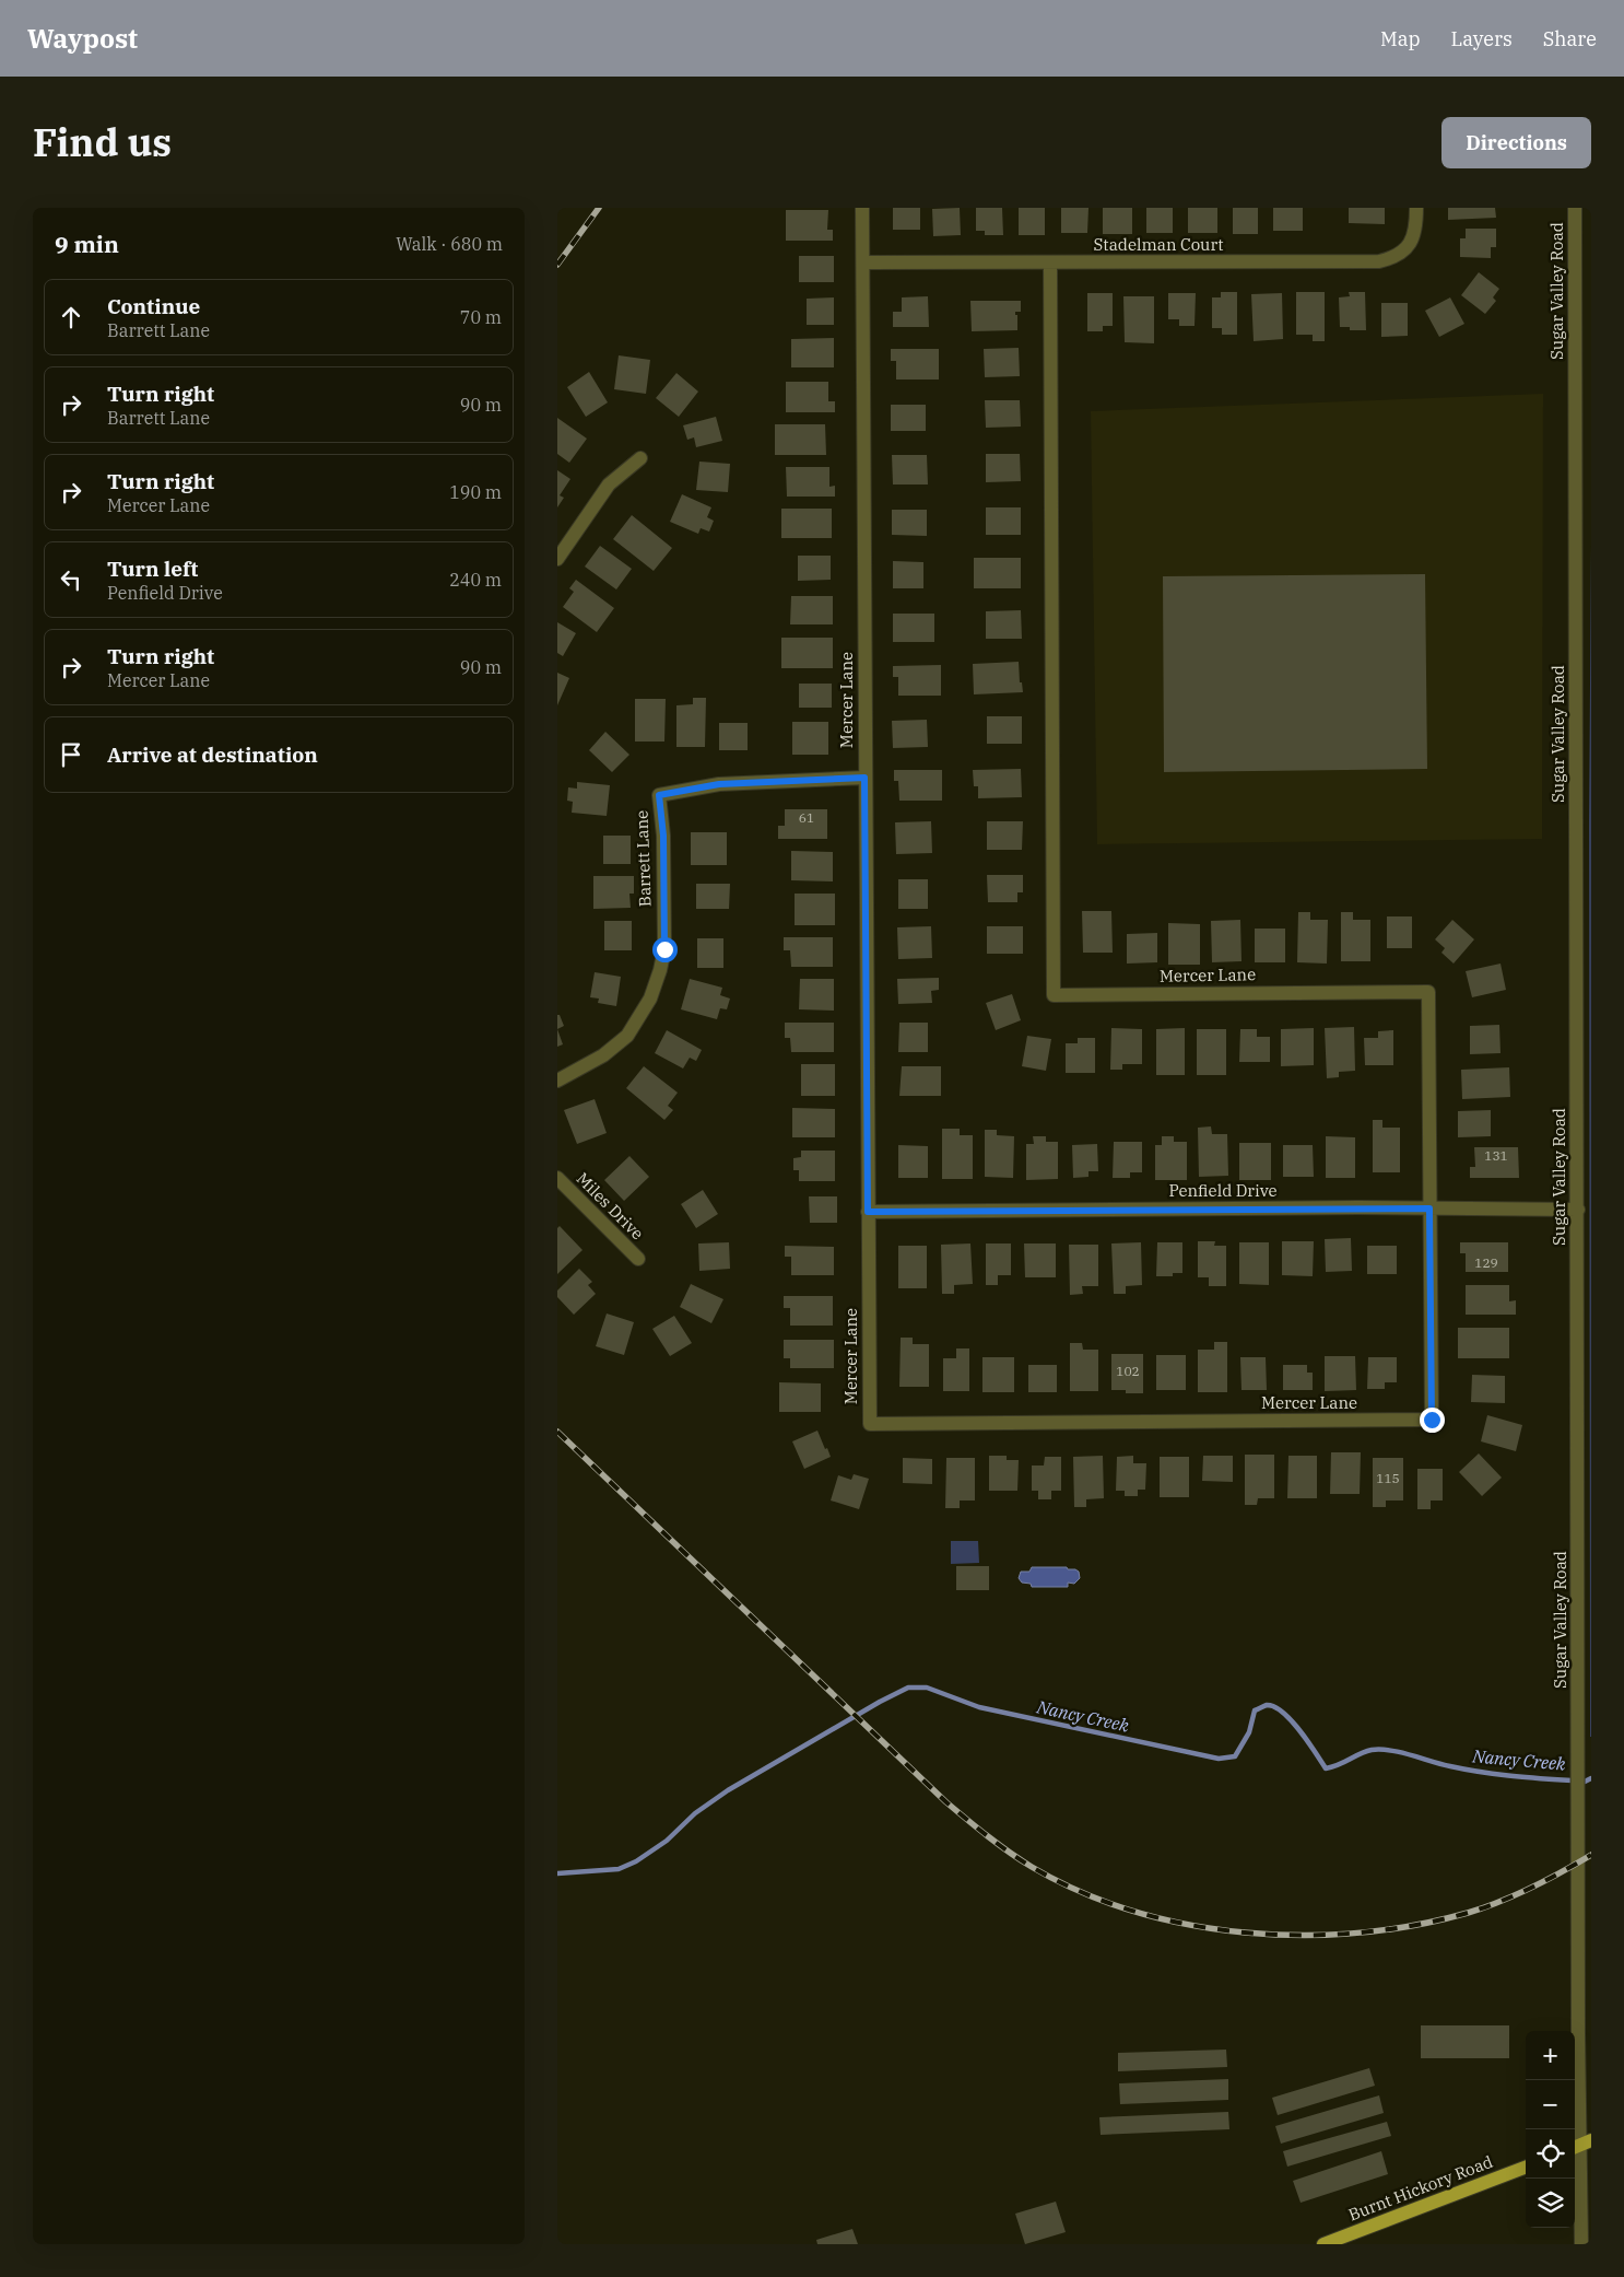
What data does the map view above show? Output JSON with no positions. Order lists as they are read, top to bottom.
{
  "streets": {
    "main road": ["Burnt Hickory Road"],
    "street": [
      "Stadelman Court",
      "Sugar Valley Road",
      "Mercer Lane",
      "Barrett Lane",
      "Penfield Drive",
      "Miles Drive"
    ]
  },
  "crossings": [
    ["Stadelman Court", "Mercer Lane"],
    ["Sugar Valley Road", "Penfield Drive"],
    ["Mercer Lane", "Barrett Lane"],
    ["Mercer Lane", "Penfield Drive"]
  ],
  "water": ["Nancy Creek"],
  "house_numbers": [
    "61",
    "131",
    "129",
    "102",
    "115"
  ],
  "page": {
    "header": "Waypost",
    "nav": ["Map", "Layers", "Share"],
    "title": "Find us",
    "buttons": "Directions",
    "heading": ["9 min", "Walk · 680 m"],
    "list": [
      ["Continue", "Barrett Lane", "70 m"],
      ["Turn right", "Barrett Lane", "90 m"],
      ["Turn right", "Mercer Lane", "190 m"],
      ["Turn left", "Penfield Drive", "240 m"],
      ["Turn right", "Mercer Lane", "90 m"],
      "Arrive at destination"
    ],
    "map_buttons": ["+", "−"]
  }
}
